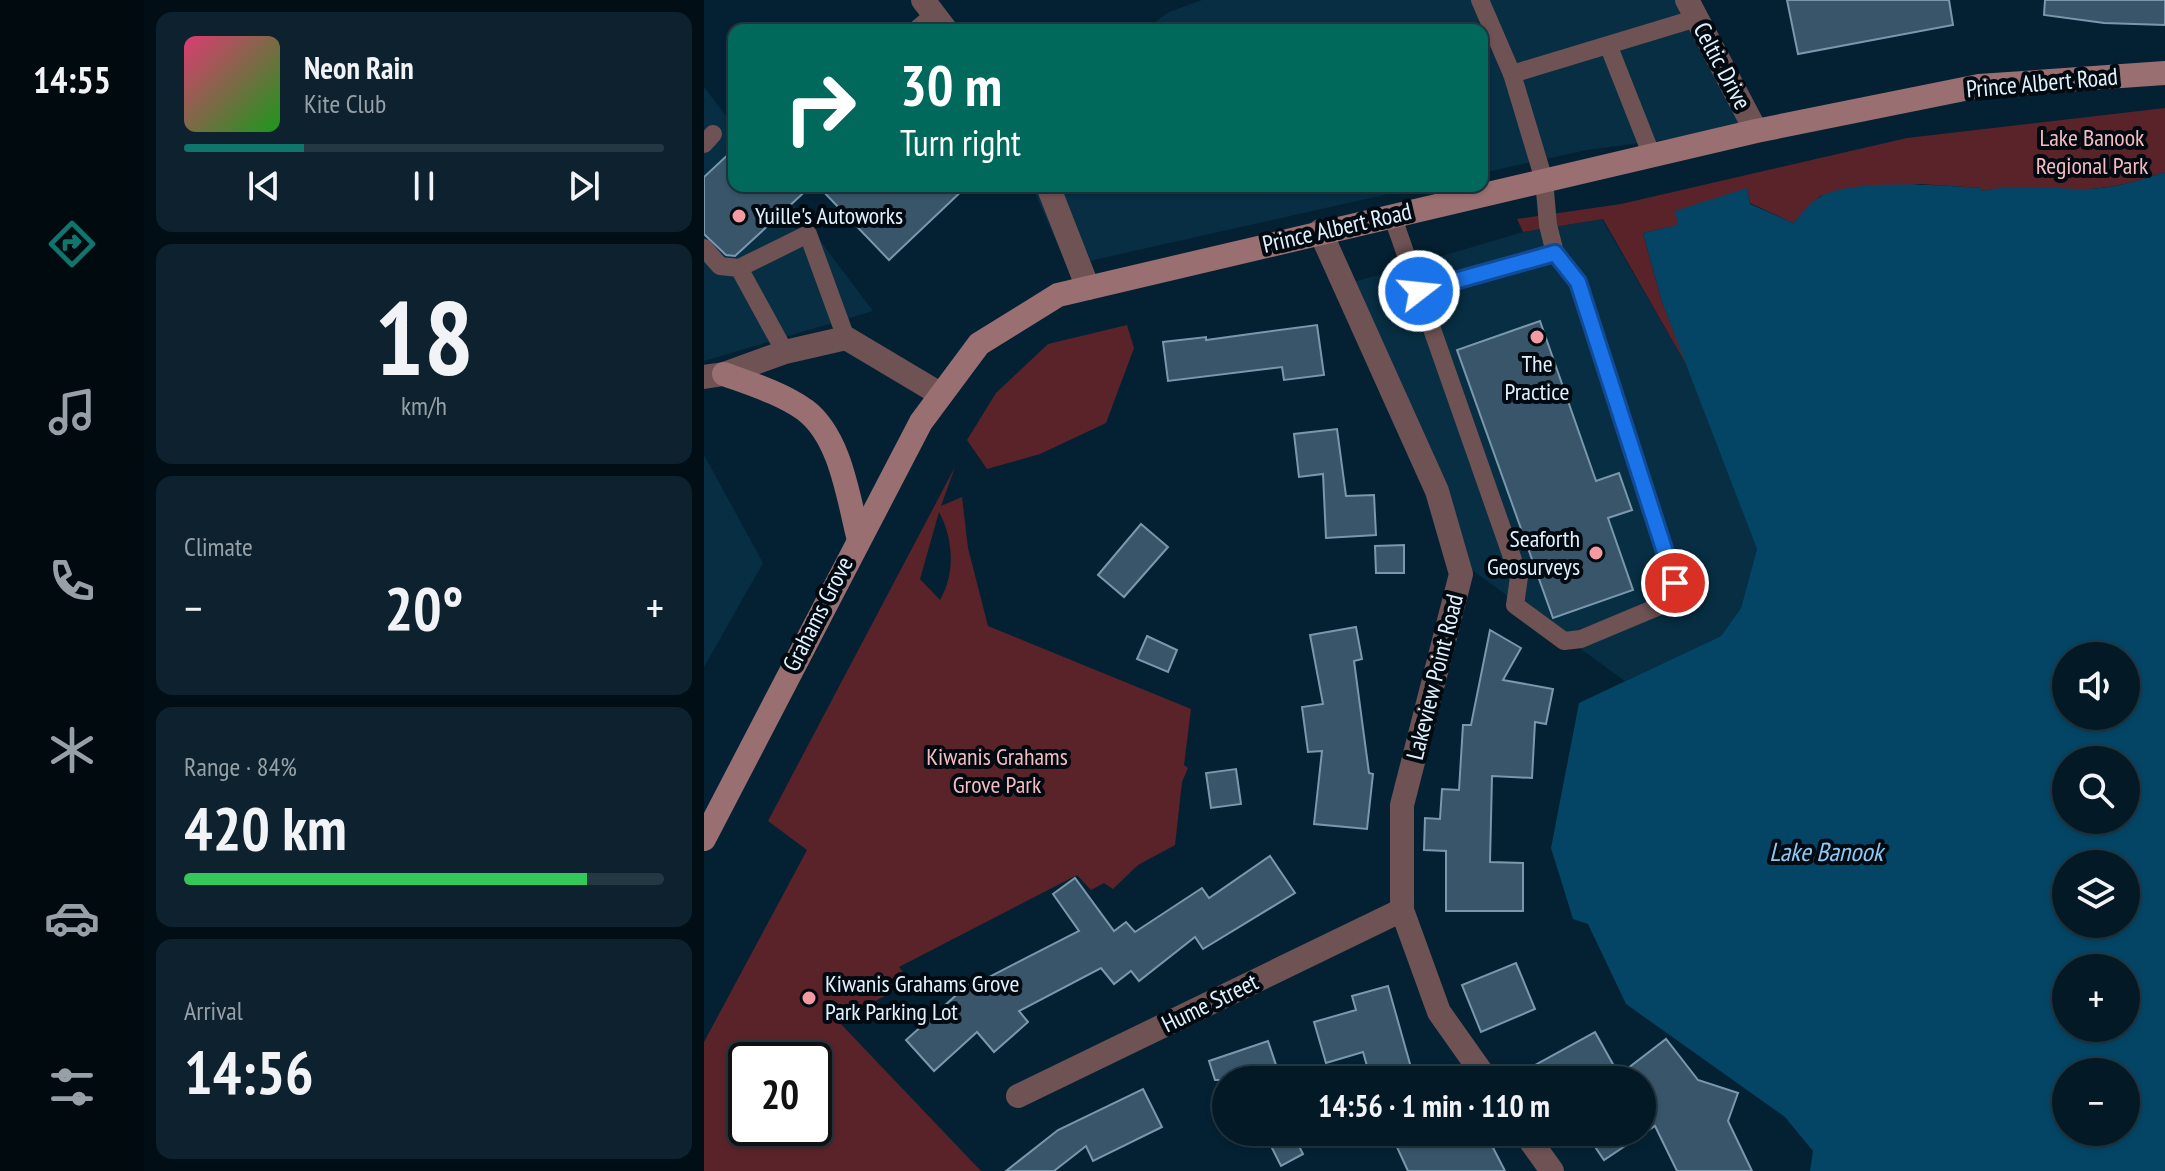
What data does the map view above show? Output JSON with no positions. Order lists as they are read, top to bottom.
{
  "streets": {
    "main road": ["Prince Albert Road", "Grahams Grove"],
    "street": ["Celtic Drive", "Lakeview Point Road", "Hume Street"]
  },
  "crossings": [
    ["Celtic Drive", "Prince Albert Road"],
    ["Prince Albert Road", "Grahams Grove"],
    ["Prince Albert Road", "Lakeview Point Road"],
    ["Lakeview Point Road", "Hume Street"]
  ],
  "water": ["Lake Banook"],
  "parks": ["Lake Banook Regional Park", "Kiwanis Grahams Grove Park"],
  "places": [
    "Yuille's Autoworks",
    "The Practice",
    "Seaforth Geosurveys",
    "Kiwanis Grahams Grove Park Parking Lot"
  ],
  "page": {
    "tabs": "14:55",
    "turn": ["30 m", "Turn right"],
    "song": ["Neon Rain", "Kite Club"],
    "tile": [
      ["18", "km/h"],
      "Climate",
      ["Range · 84%", "420 km"],
      ["Arrival", "14:56"]
    ],
    "heat": ["−", "20°", "+"],
    "map_buttons": ["+", "−"],
    "limit": "20",
    "trip": "14:56 · 1 min · 110 m"
  }
}
